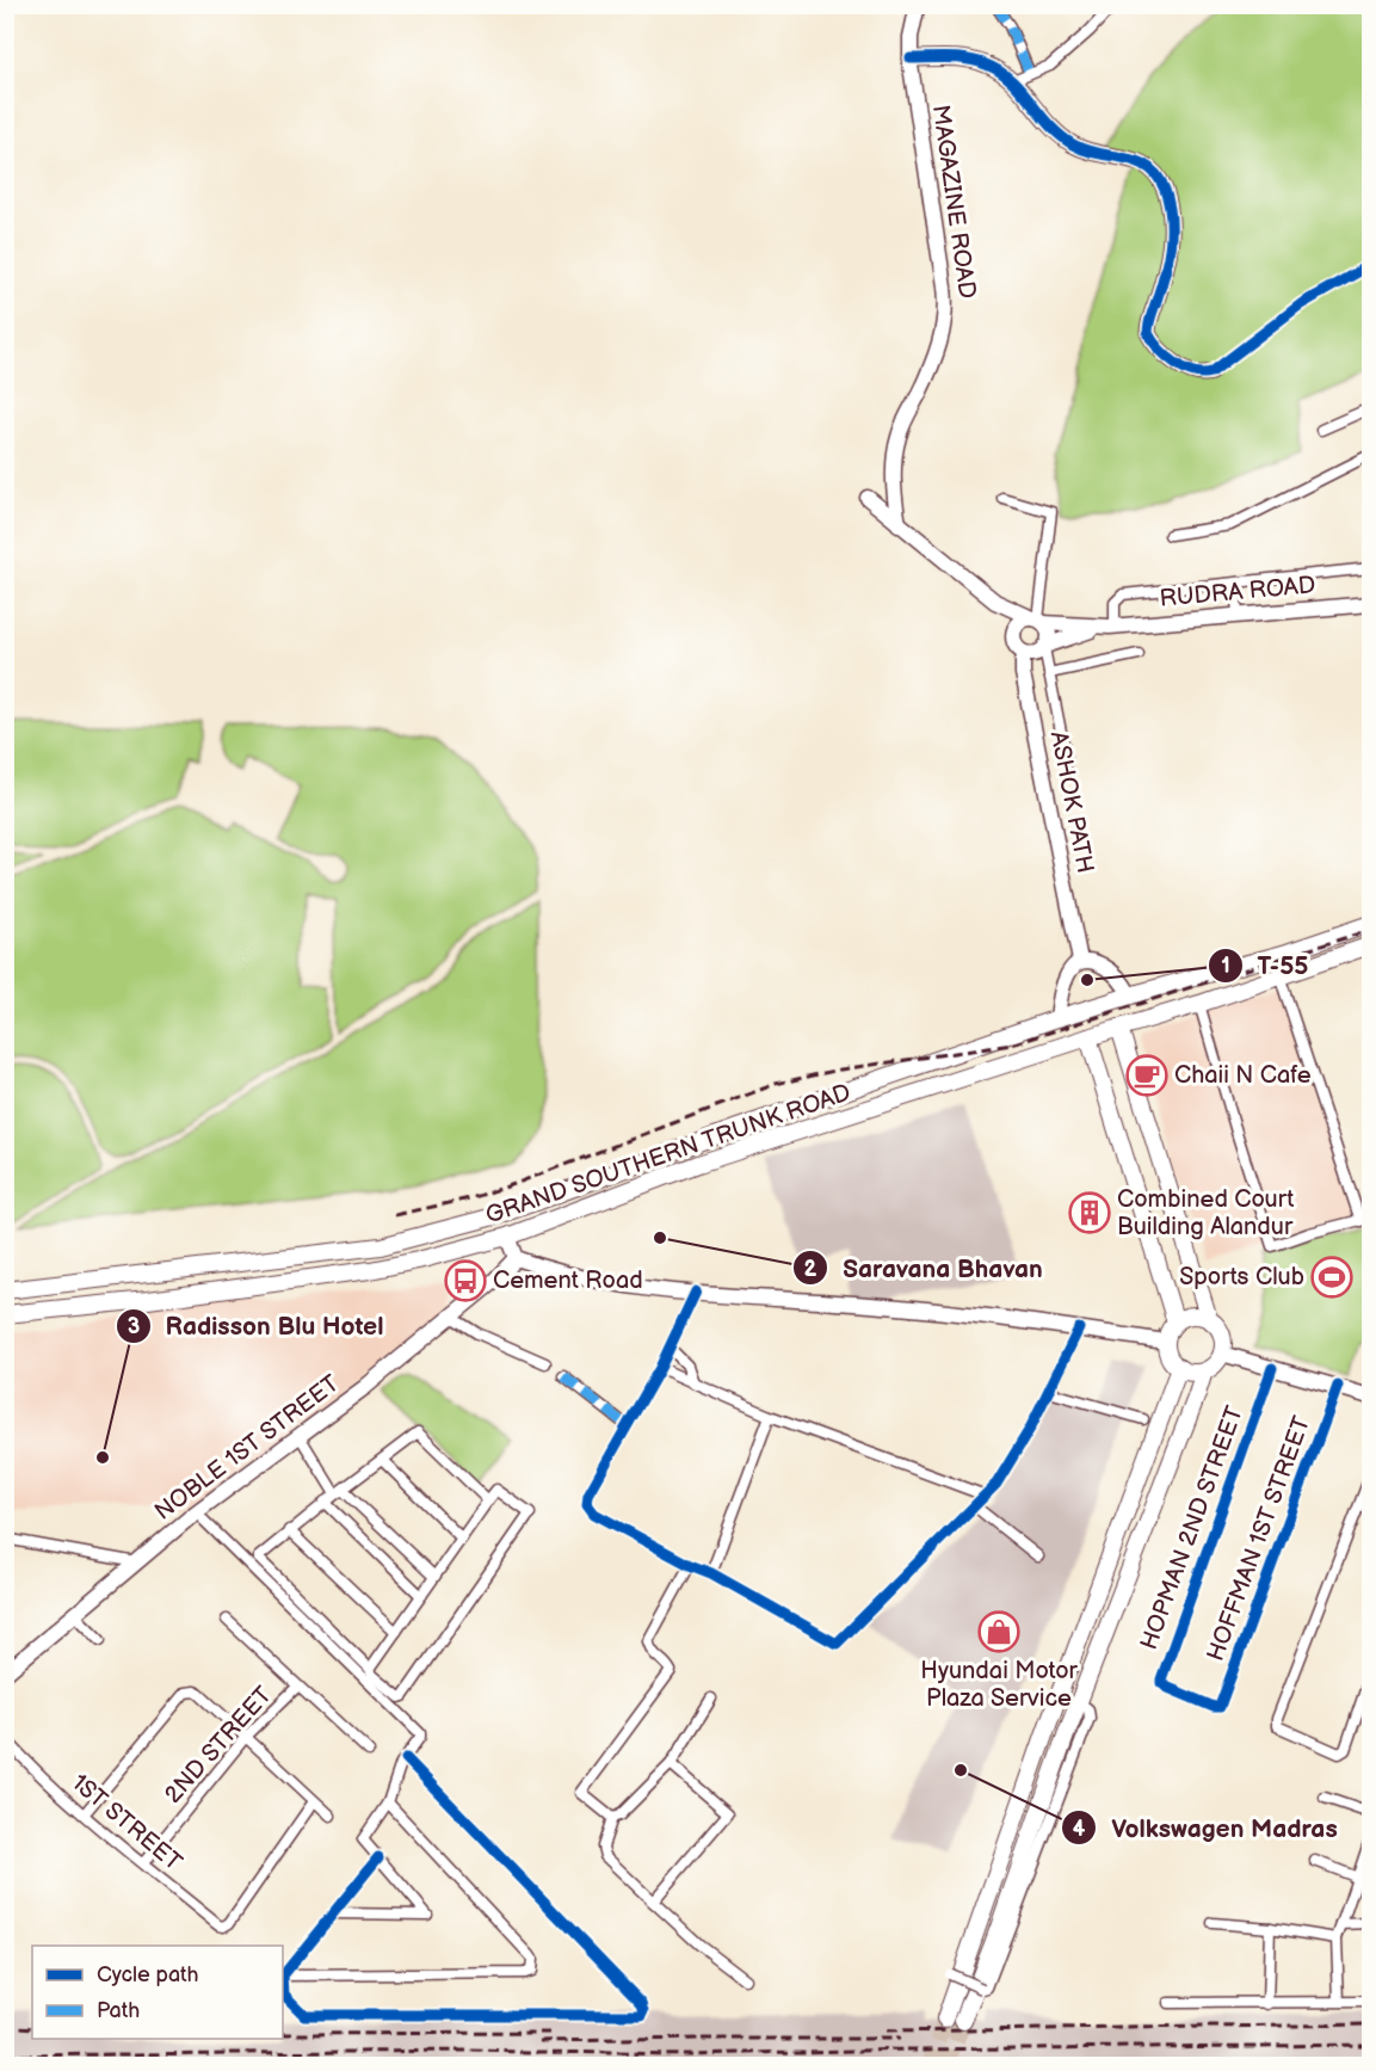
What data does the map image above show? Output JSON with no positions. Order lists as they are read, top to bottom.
{
  "streets": {
    "main road": ["GRAND SOUTHERN TRUNK ROAD"],
    "street": [
      "MAGAZINE ROAD",
      "RUDRA ROAD",
      "ASHOK PATH",
      "NOBLE 1ST STREET",
      "HOPMAN 2ND STREET",
      "HOFFMAN 1ST STREET",
      "2ND STREET",
      "1ST STREET"
    ]
  },
  "crossings": [
    ["RUDRA ROAD", "ASHOK PATH"],
    ["HOPMAN 2ND STREET", "HOFFMAN 1ST STREET"],
    ["2ND STREET", "1ST STREET"]
  ],
  "places": {
    "other": [
      "T-55",
      "Saravana Bhavan",
      "Radisson Blu Hotel",
      "Volkswagen Madras"
    ],
    "cafe": ["Chaii N Cafe"],
    "building": ["Combined Court Building Alandur"],
    "sports": ["Sports Club"],
    "bus stop": ["Cement Road"],
    "shop": ["Hyundai Motor Plaza Service"]
  },
  "legend": ["Cycle path", "Path"]
}
